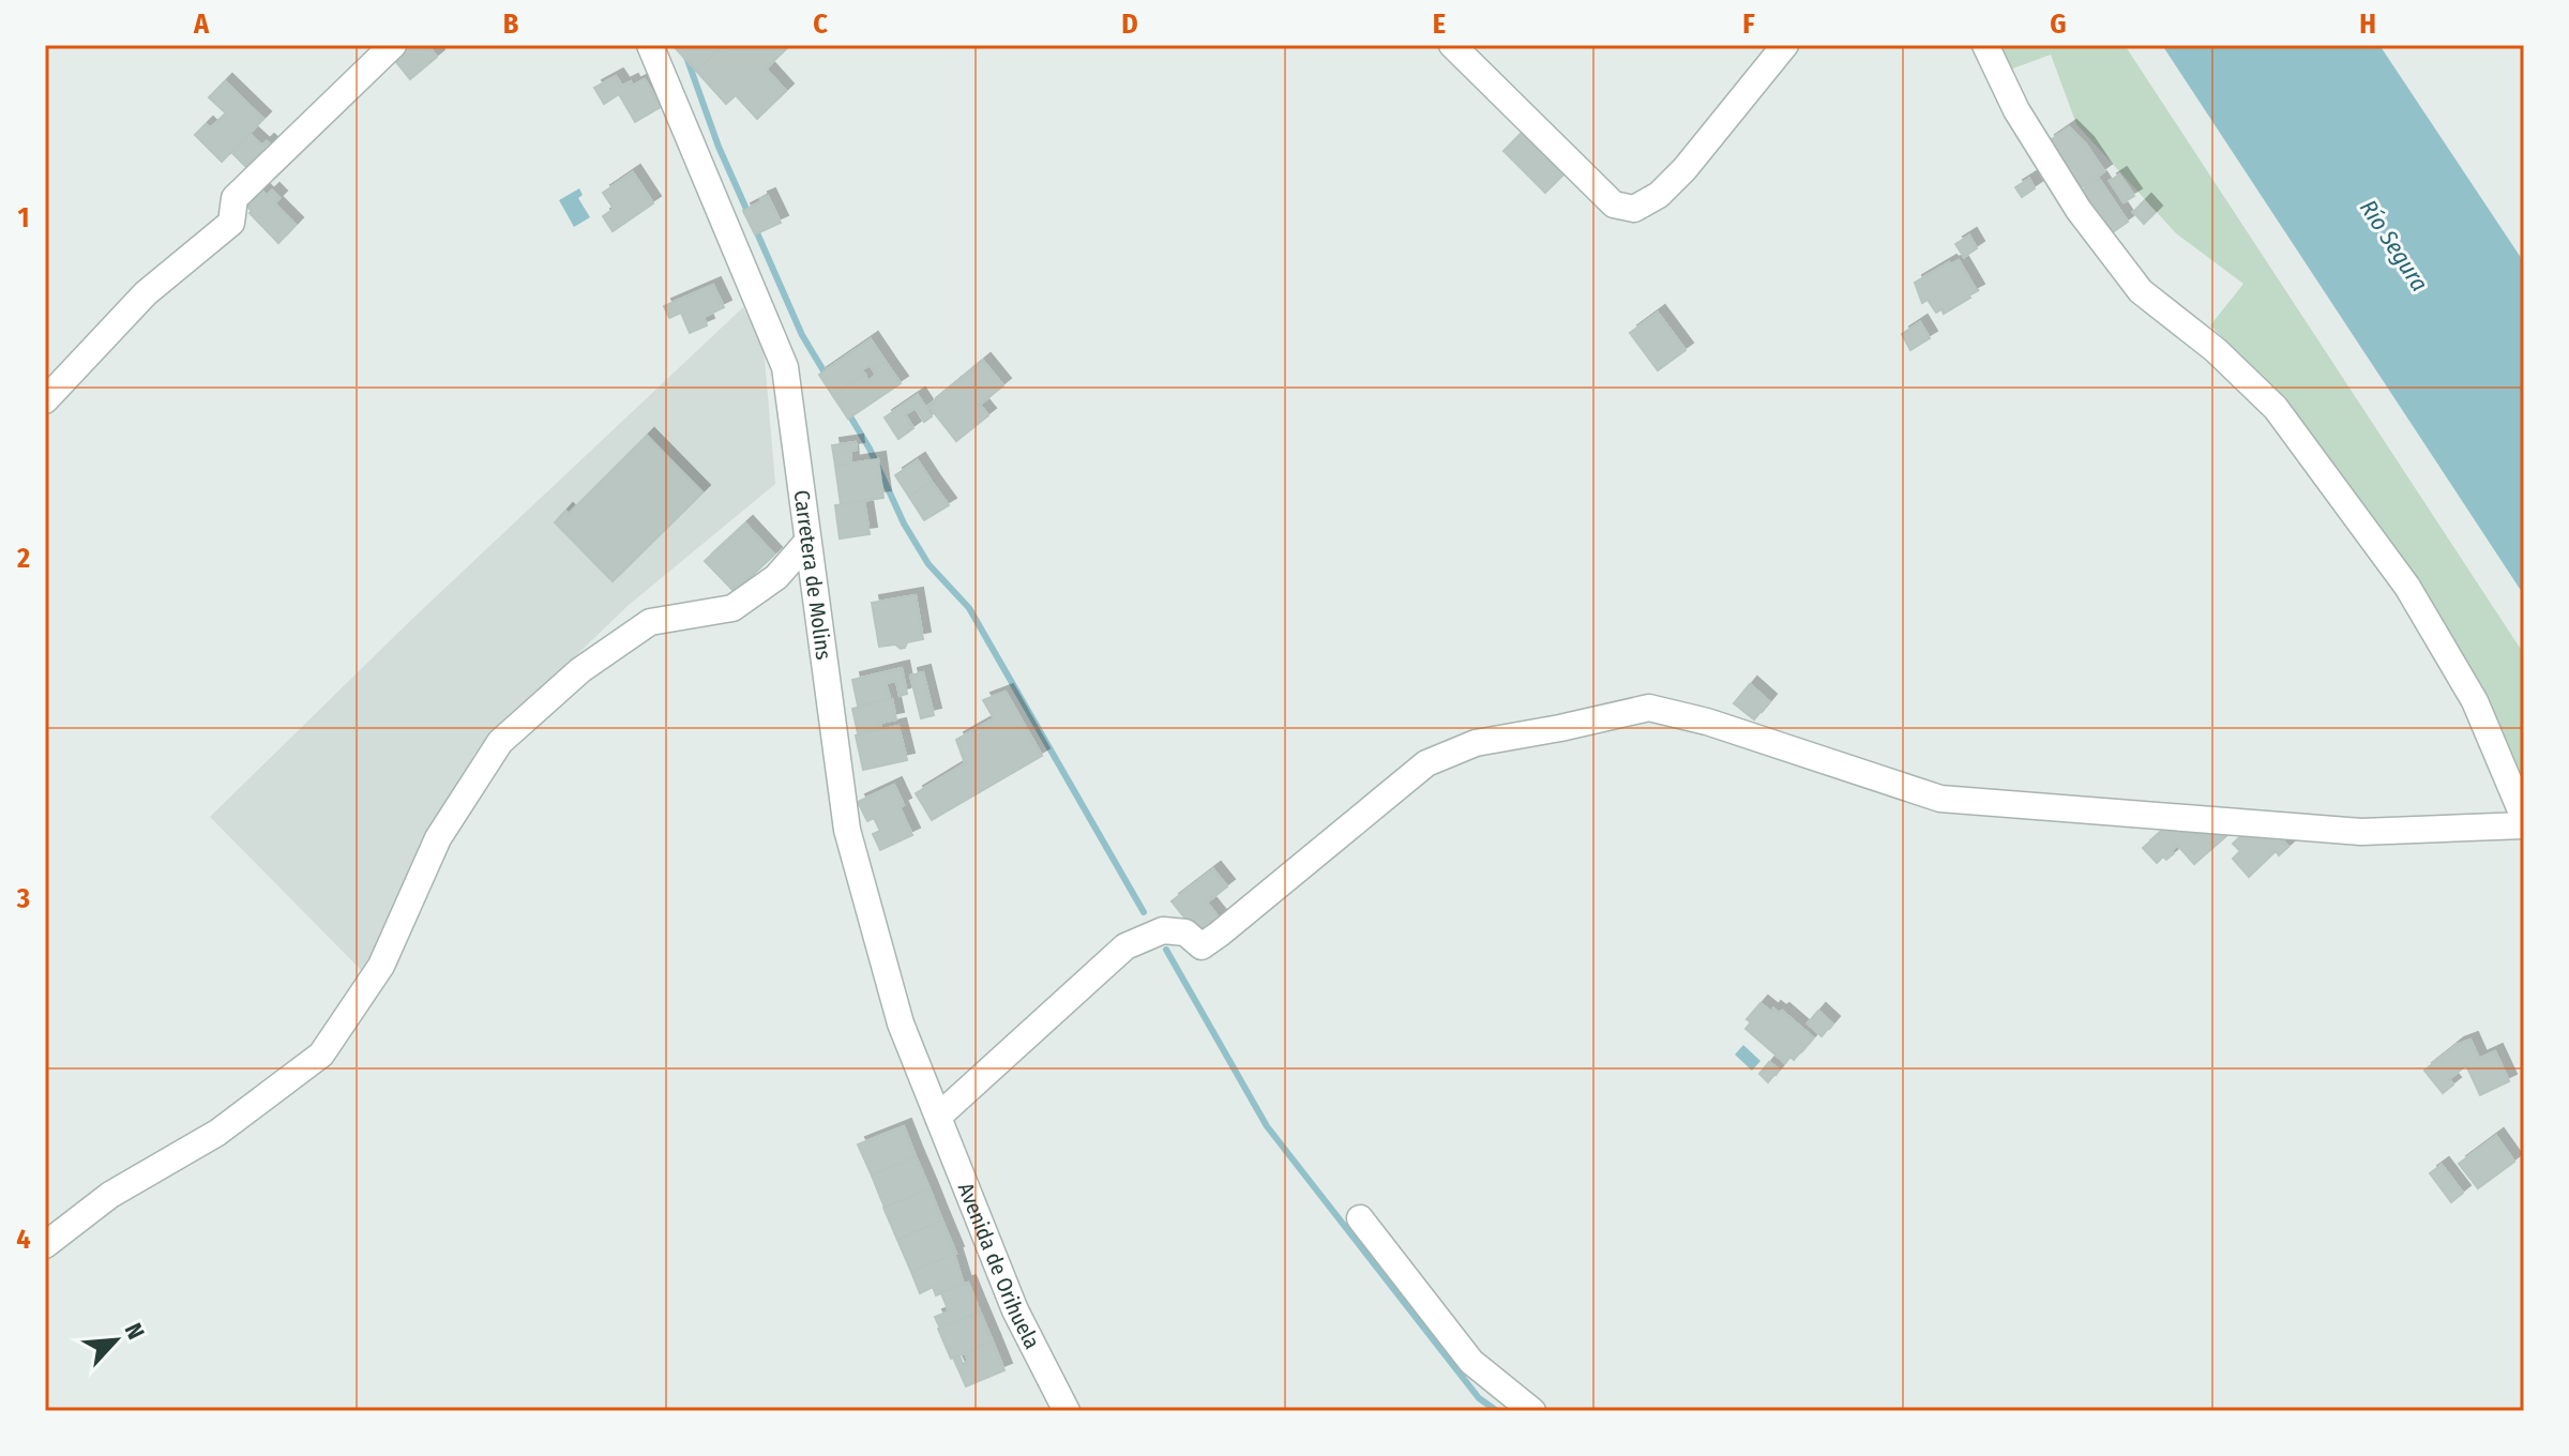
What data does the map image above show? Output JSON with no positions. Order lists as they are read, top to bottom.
{
  "streets": {
    "street": ["Carretera de Molins", "Avenida de Orihuela"]
  },
  "crossings": [
    ["Carretera de Molins", "Avenida de Orihuela"]
  ],
  "water": ["Río Segura"],
  "north": "top right",
  "grid": {
    "columns": [
      "A",
      "B",
      "C",
      "D",
      "E",
      "F",
      "G",
      "H"
    ],
    "rows": [
      "1",
      "2",
      "3",
      "4"
    ]
  }
}
